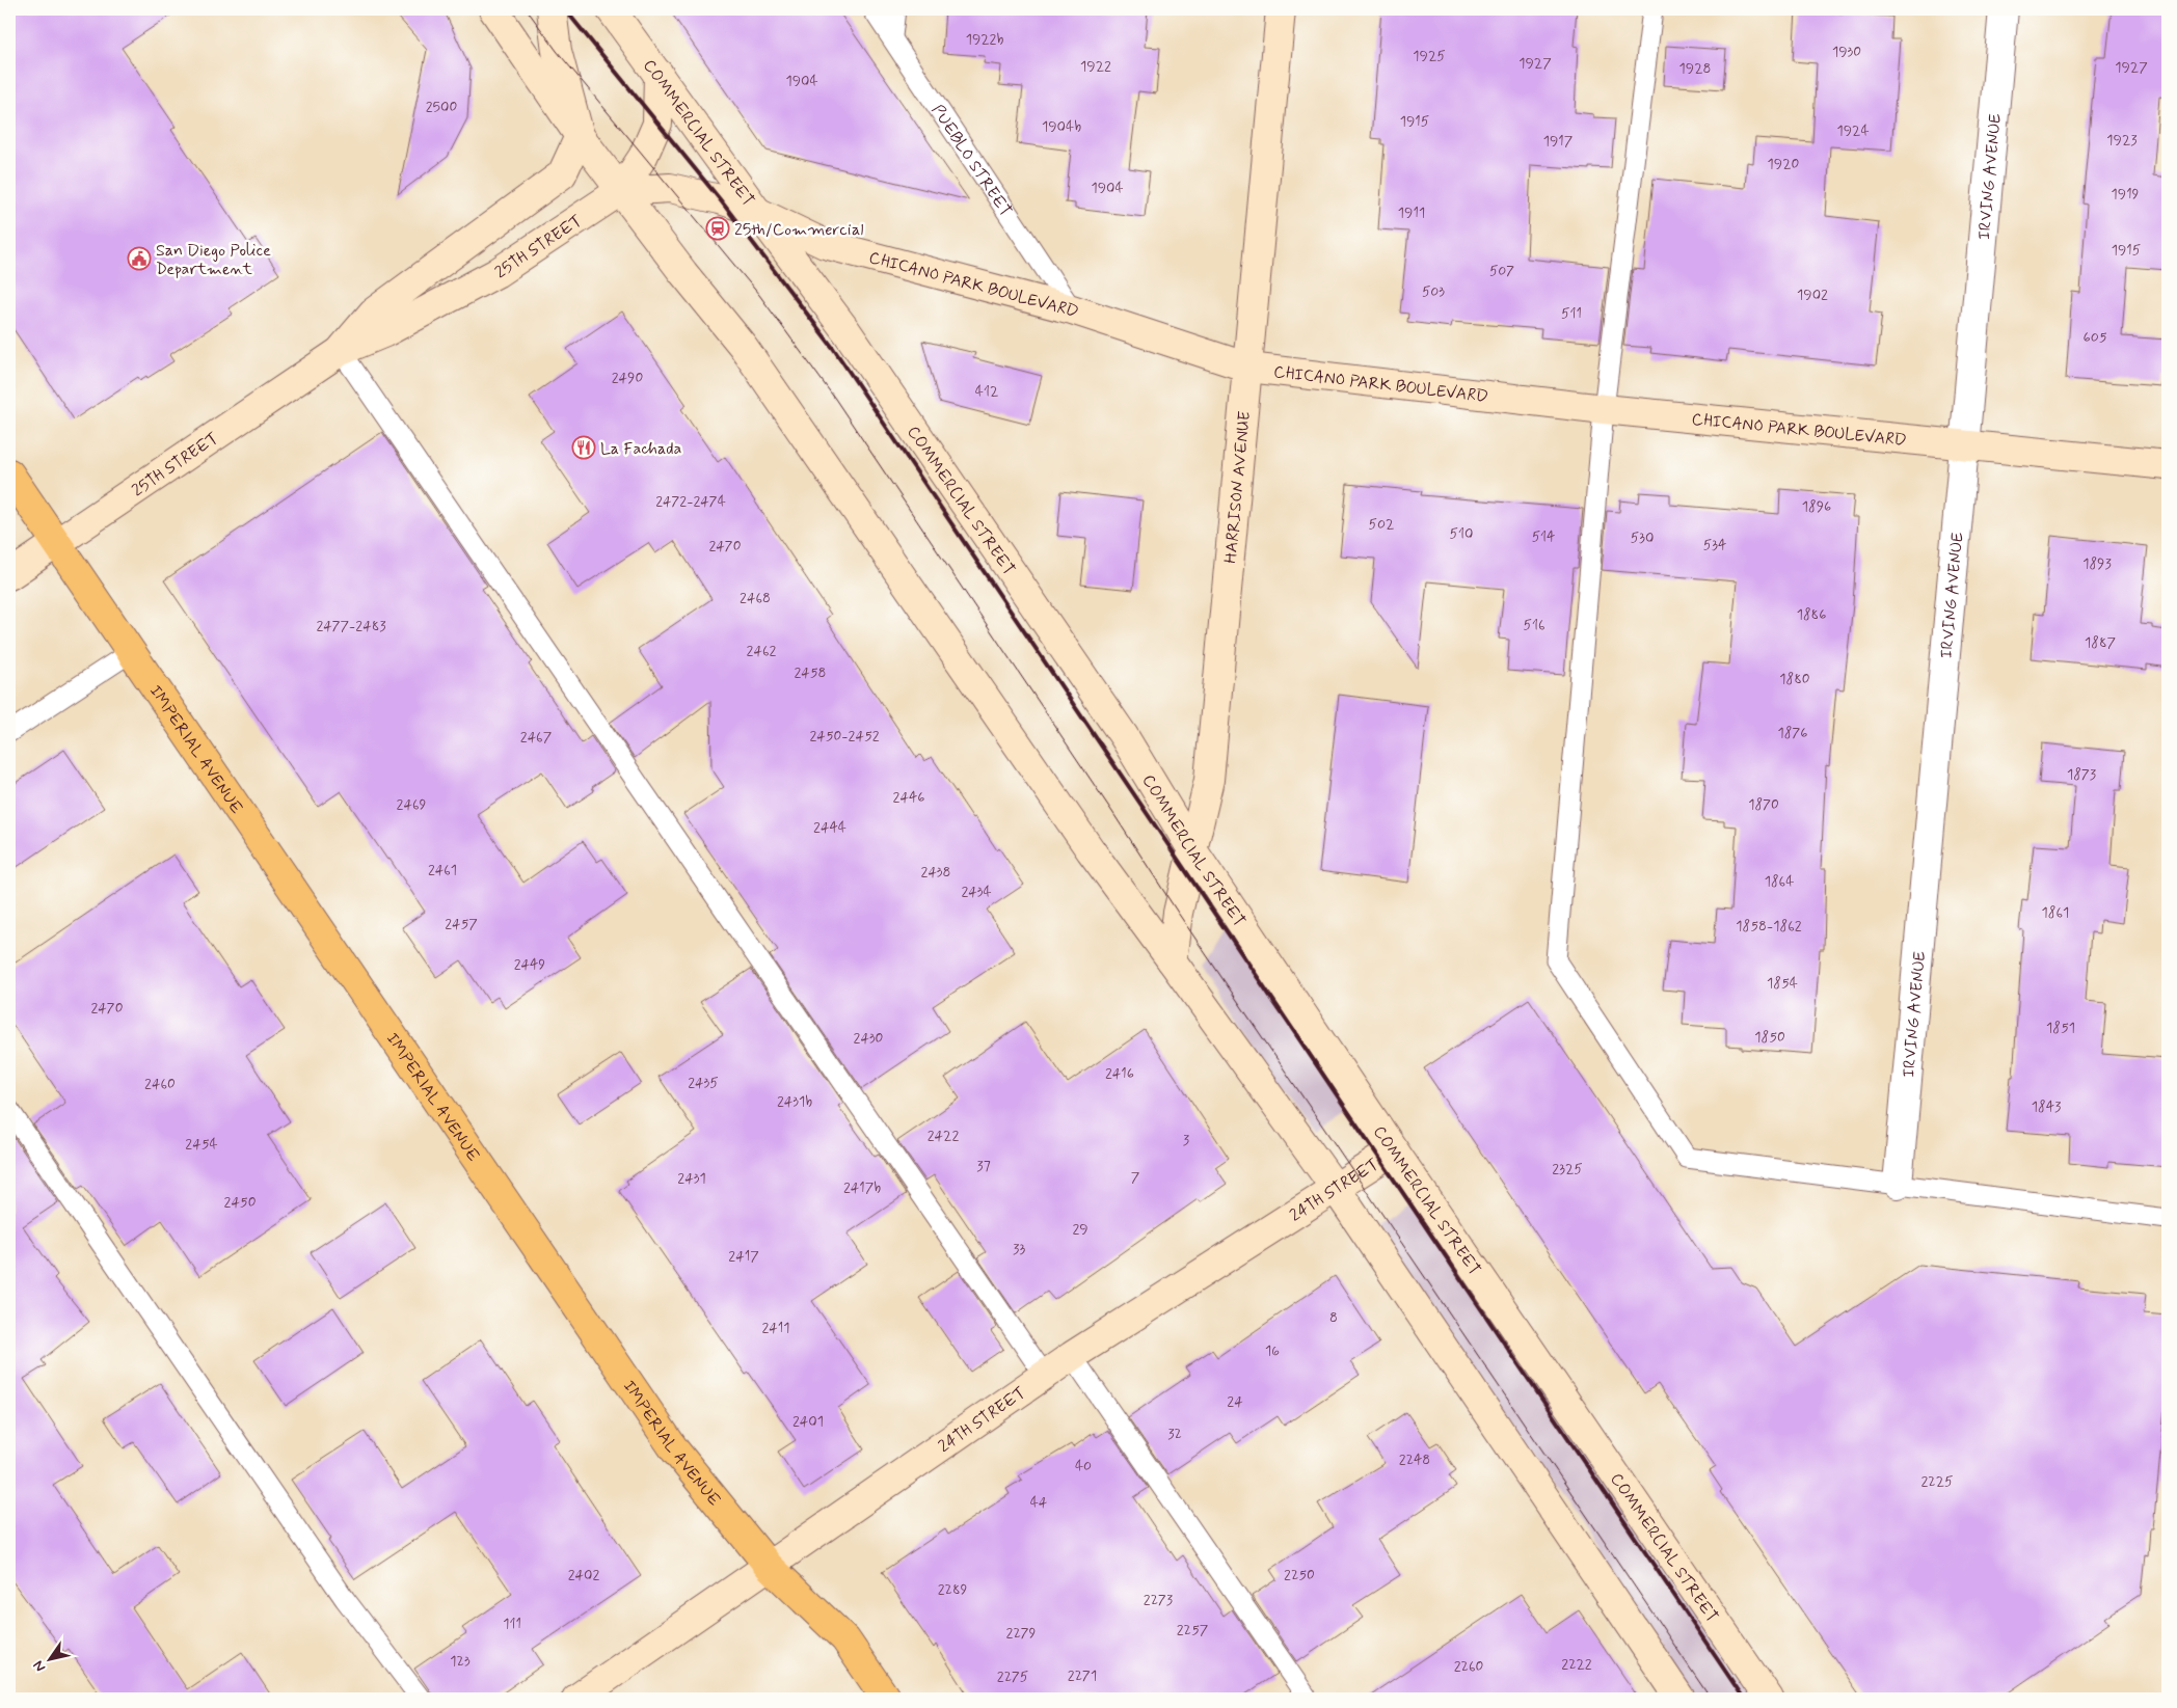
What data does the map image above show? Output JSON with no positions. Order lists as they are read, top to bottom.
{
  "streets": {
    "main road": [
      "COMMERCIAL STREET",
      "25TH STREET",
      "CHICANO PARK BOULEVARD",
      "HARRISON AVENUE",
      "IMPERIAL AVENUE",
      "24TH STREET"
    ],
    "street": ["IRVING AVENUE"],
    "lane": ["PUEBLO STREET"]
  },
  "crossings": [
    ["COMMERCIAL STREET", "25TH STREET"],
    ["COMMERCIAL STREET", "CHICANO PARK BOULEVARD"],
    ["COMMERCIAL STREET", "HARRISON AVENUE"],
    ["COMMERCIAL STREET", "24TH STREET"],
    ["PUEBLO STREET", "CHICANO PARK BOULEVARD"],
    ["IRVING AVENUE", "CHICANO PARK BOULEVARD"],
    ["25TH STREET", "CHICANO PARK BOULEVARD"],
    ["25TH STREET", "IMPERIAL AVENUE"],
    ["CHICANO PARK BOULEVARD", "HARRISON AVENUE"],
    ["IMPERIAL AVENUE", "24TH STREET"]
  ],
  "places": {
    "station": ["25th/Commercial"],
    "public building": ["San Diego Police Department"],
    "restaurant": ["La Fachada"]
  },
  "house_numbers": [
    "1922b",
    "1930",
    "1925",
    "1927",
    "1922",
    "1927",
    "1928",
    "1904",
    "2500",
    "1915",
    "1904b",
    "1924",
    "1923",
    "1917",
    "1920",
    "1904",
    "1919",
    "1911",
    "1915",
    "507",
    "503",
    "1902",
    "511",
    "605",
    "2490",
    "412",
    "2472-2474",
    "1896",
    "502",
    "510",
    "514",
    "530",
    "534",
    "2470",
    "1893",
    "2468",
    "1886",
    "516",
    "2477-2483",
    "1887",
    "2462",
    "2458",
    "1880",
    "1876",
    "2450-2452",
    "2467",
    "1873",
    "2446",
    "2469",
    "1870",
    "2444",
    "2461",
    "2438",
    "1864",
    "2434",
    "1861",
    "2457",
    "1858-1862",
    "2449",
    "1854",
    "2470",
    "1851",
    "1850",
    "2430",
    "2416",
    "2435",
    "2460",
    "2431b",
    "1843",
    "2422",
    "3",
    "2454",
    "37",
    "2325",
    "7",
    "2431",
    "2417b",
    "2450",
    "29",
    "33",
    "2417",
    "8",
    "2411",
    "16",
    "24",
    "2401",
    "32",
    "2248",
    "40",
    "2225",
    "44",
    "2402",
    "2250",
    "2289",
    "2273",
    "111",
    "2257",
    "2279",
    "123",
    "2222",
    "2260",
    "2271",
    "2275"
  ],
  "north": "bottom left"
}
